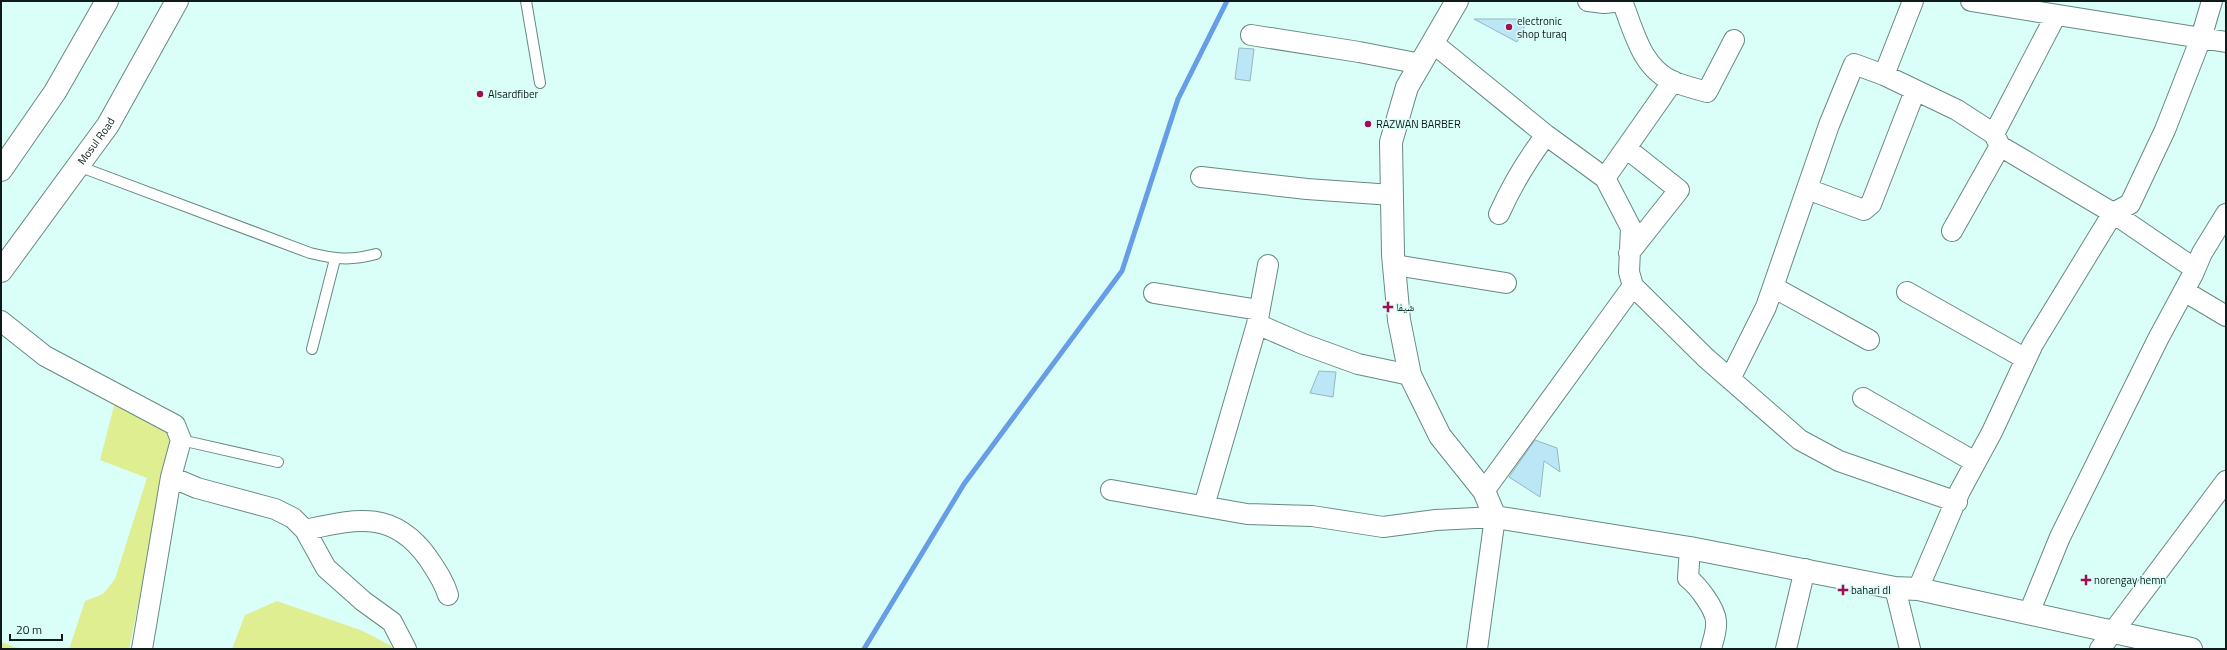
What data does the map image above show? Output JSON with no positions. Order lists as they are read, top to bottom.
{
  "streets": {
    "main road": ["Mosul Road"]
  },
  "places": {
    "other": ["electronic shop turaq", "Alsardfiber", "RAZWAN BARBER"],
    "health": ["شیفا", "norengay hemn", "bahari dl"]
  },
  "scale_bar": "20 m"
}
